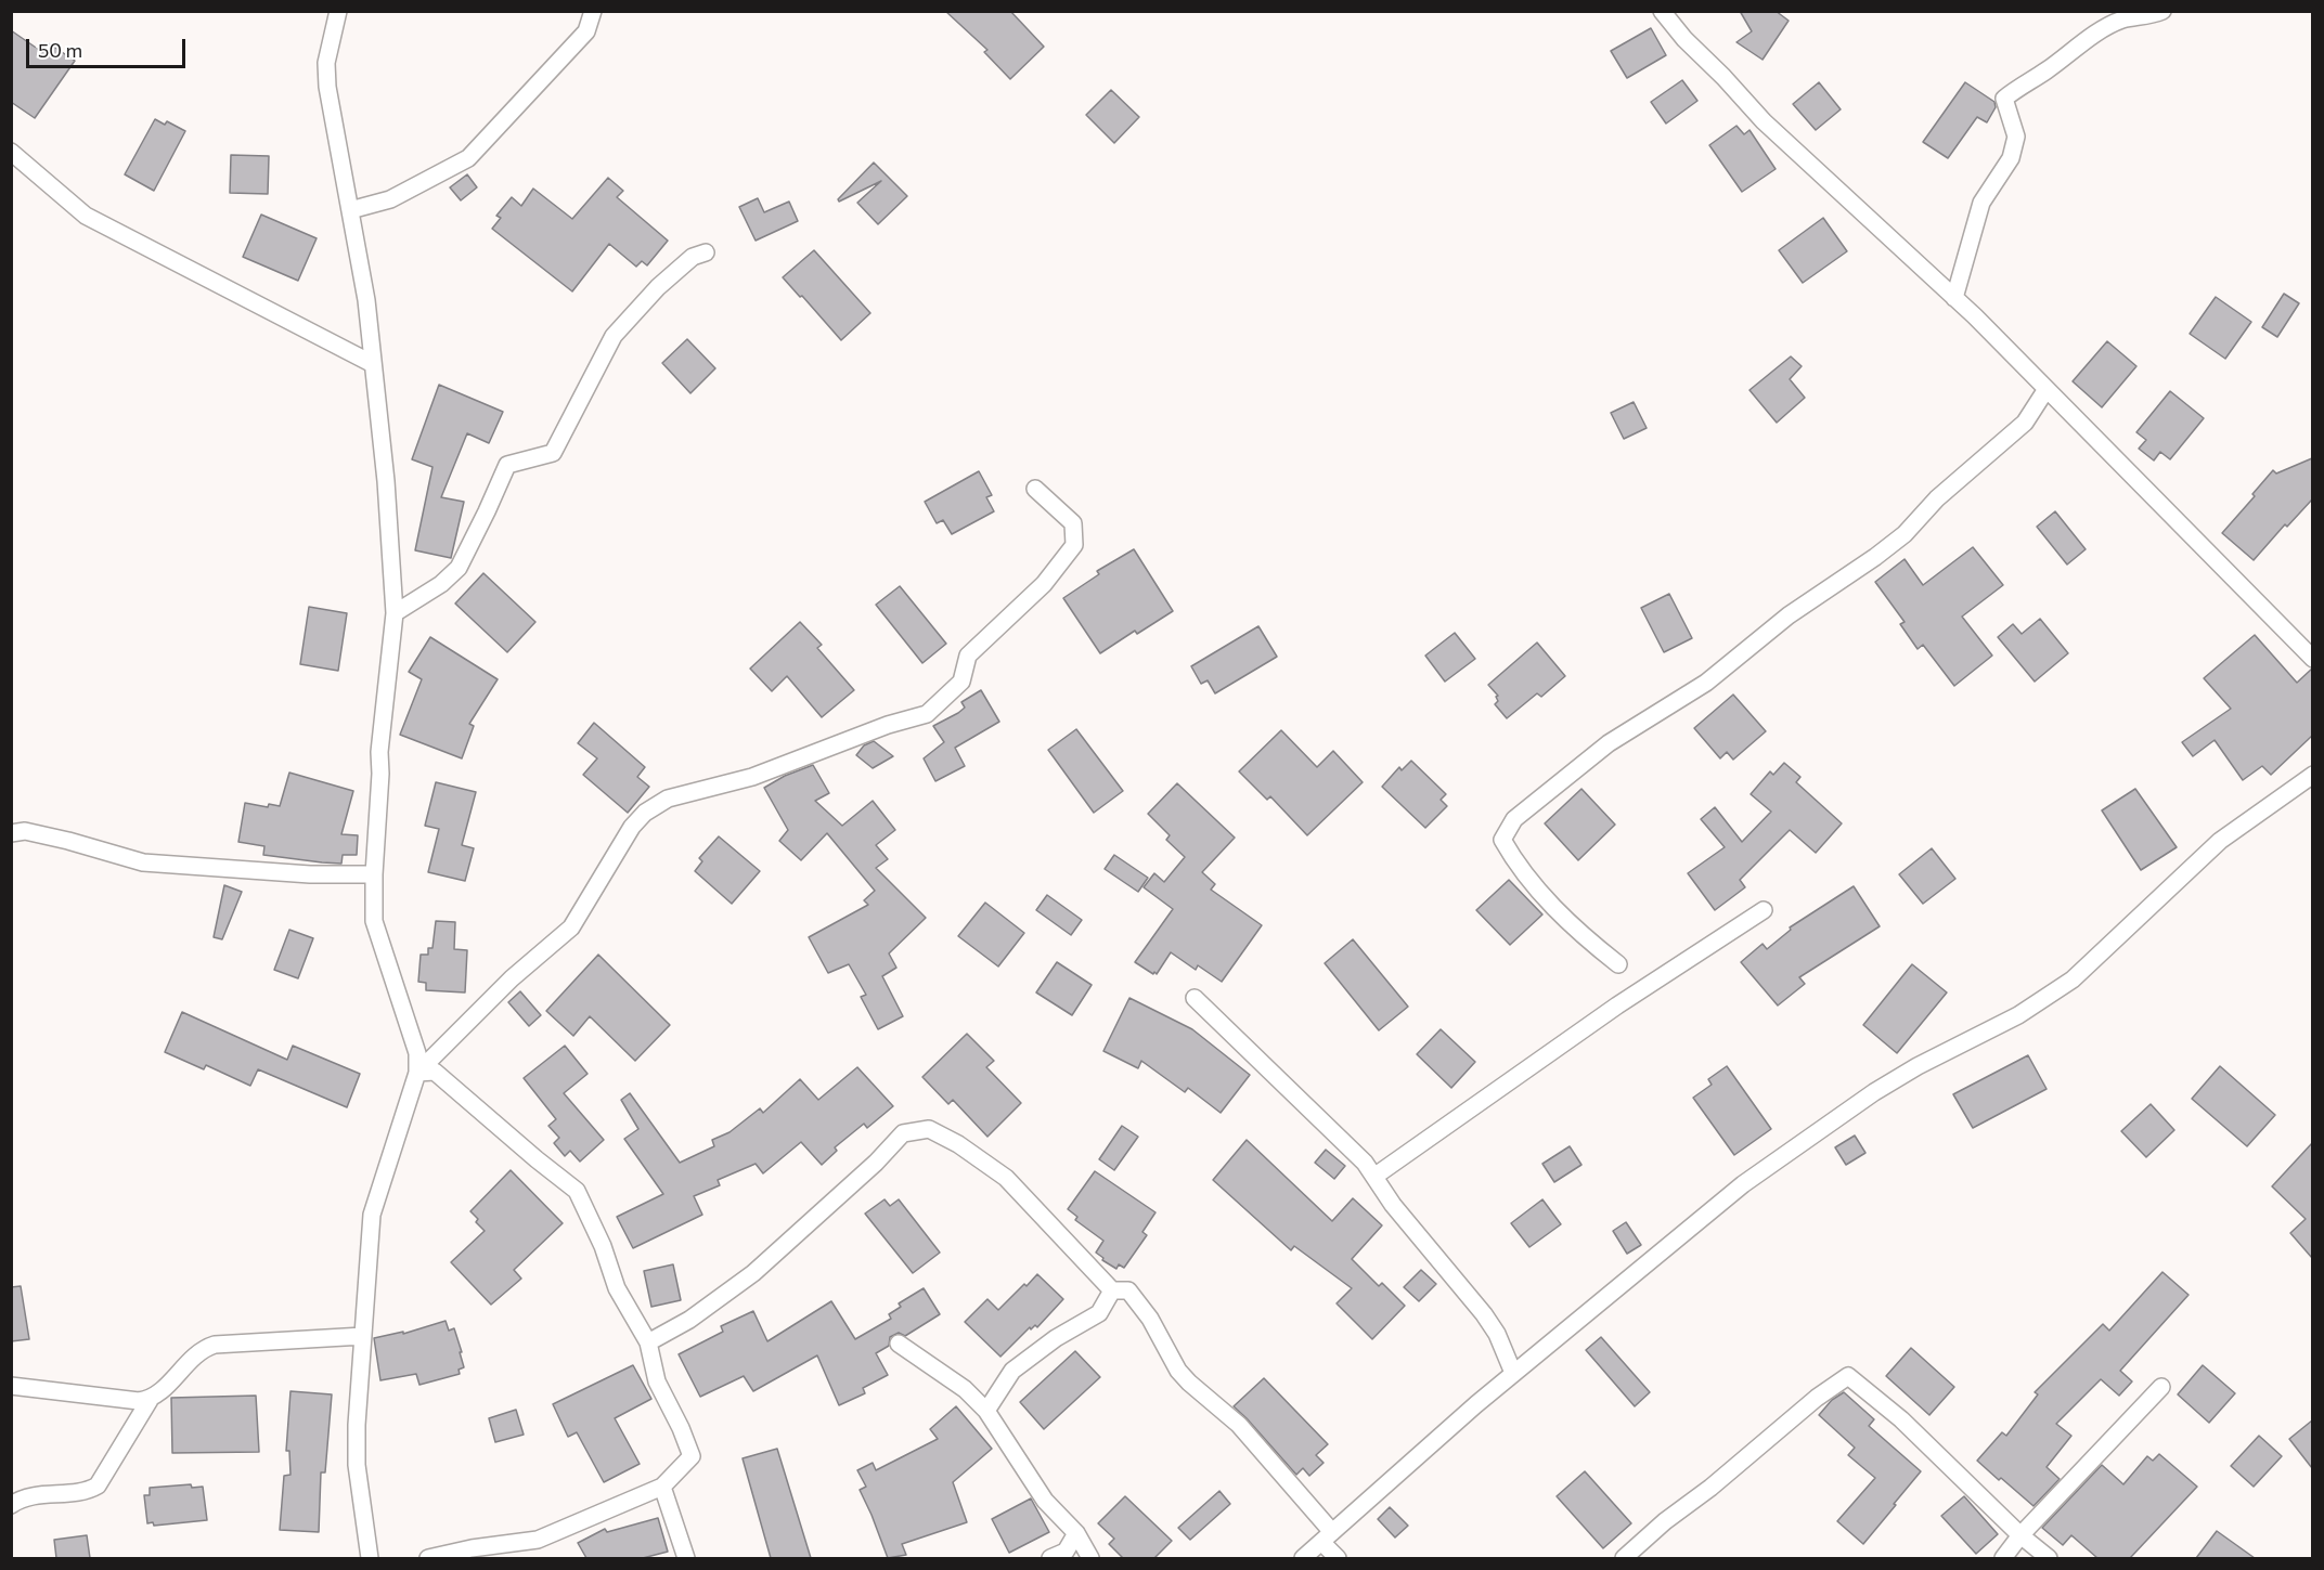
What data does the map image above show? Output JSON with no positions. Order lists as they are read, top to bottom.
{
  "scale_bar": "50 m"
}
